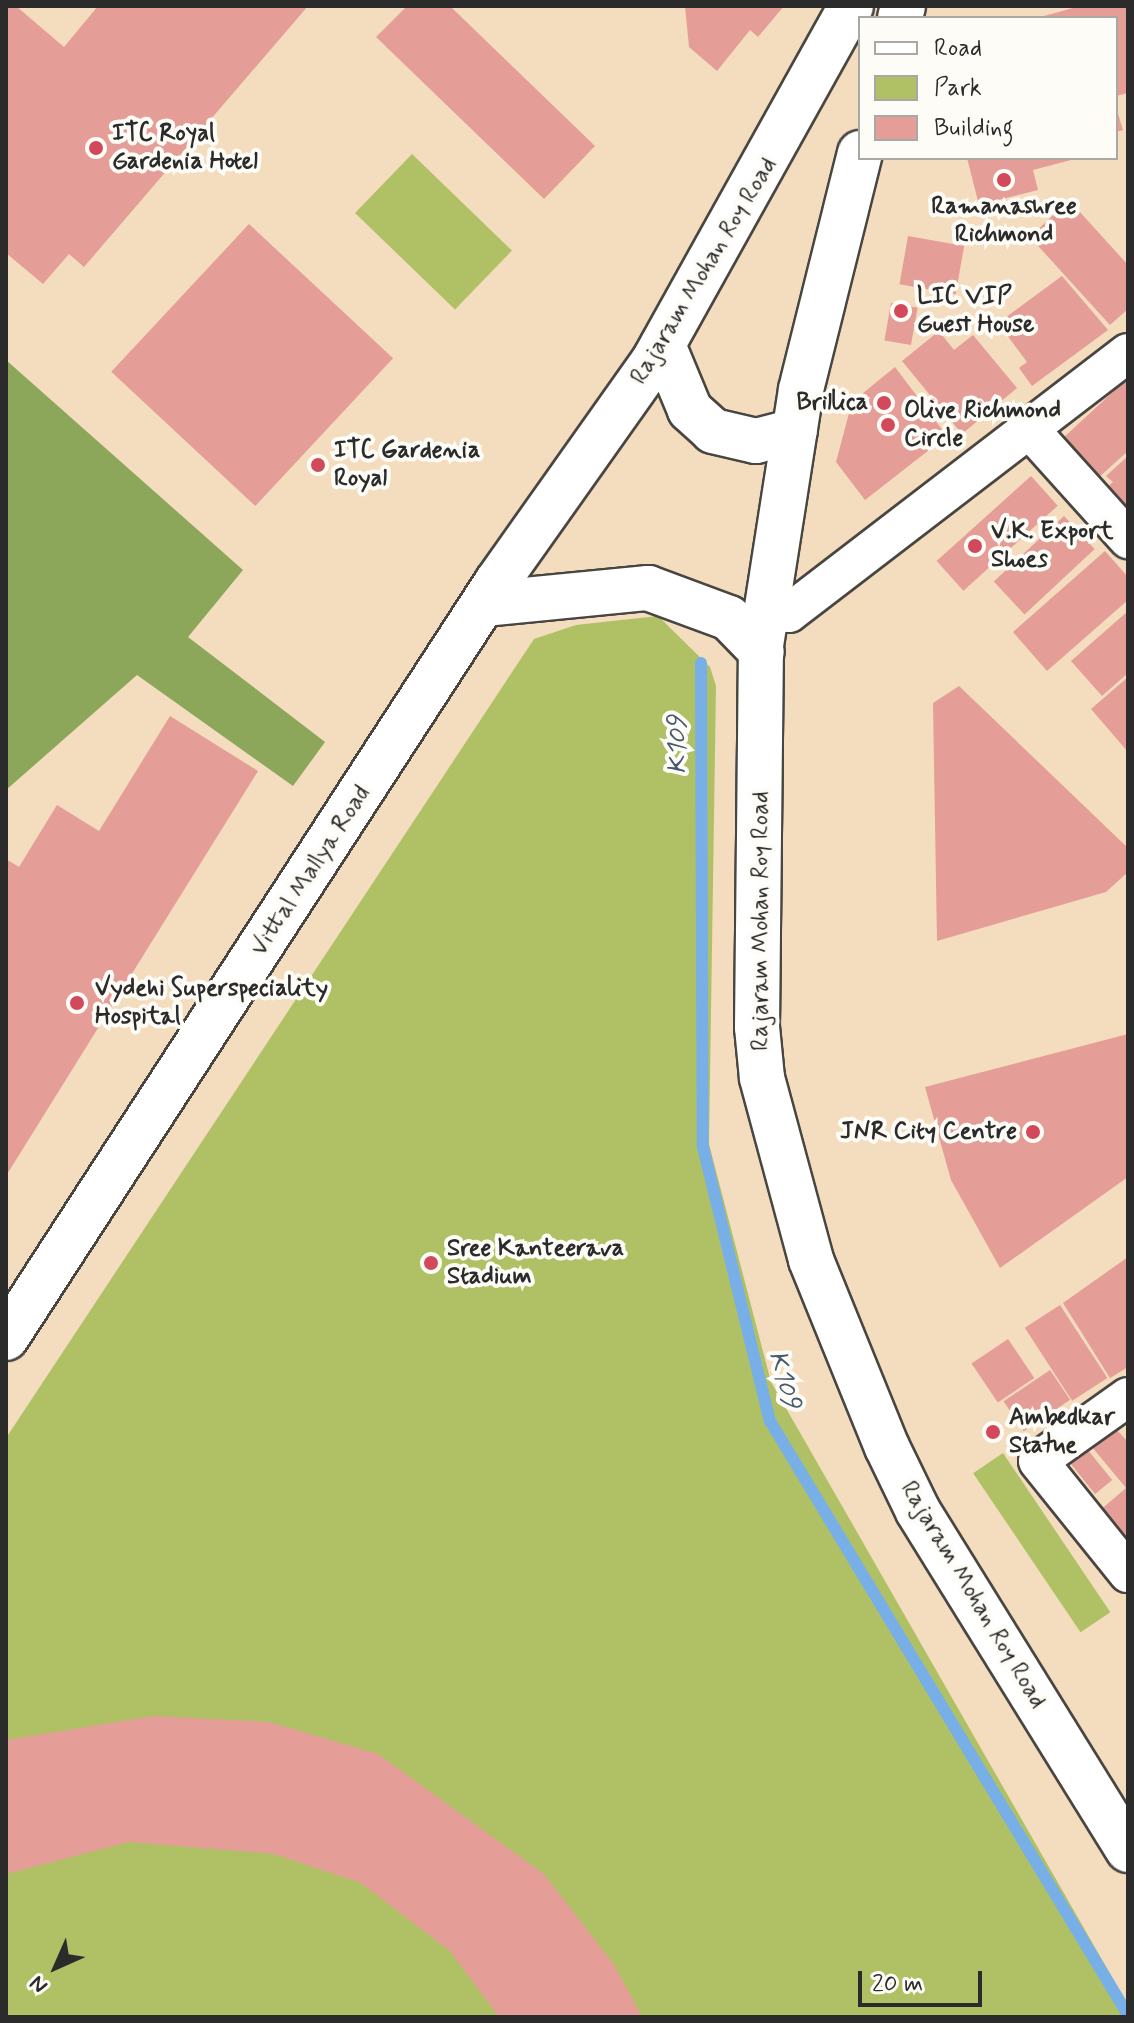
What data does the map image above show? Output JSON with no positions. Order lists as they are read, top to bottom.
{
  "streets": {
    "main road": ["Rajaram Mohan Roy Road", "Vittal Mallya Road"]
  },
  "crossings": [
    ["Rajaram Mohan Roy Road", "Vittal Mallya Road"]
  ],
  "water": ["K109"],
  "places": [
    "ITC Royal Gardenia Hotel",
    "Ramanashree Richmond",
    "LIC VIP Guest House",
    "Brillica",
    "Olive Richmond Circle",
    "ITC Gardenia Royal",
    "V.K. Export Shoes",
    "Vydehi Superspeciality Hospital",
    "JNR City Centre",
    "Sree Kanteerava Stadium",
    "Ambedkar Statue"
  ],
  "legend": ["Road", "Park", "Building"],
  "scale_bar": "20 m",
  "north": "bottom left"
}
